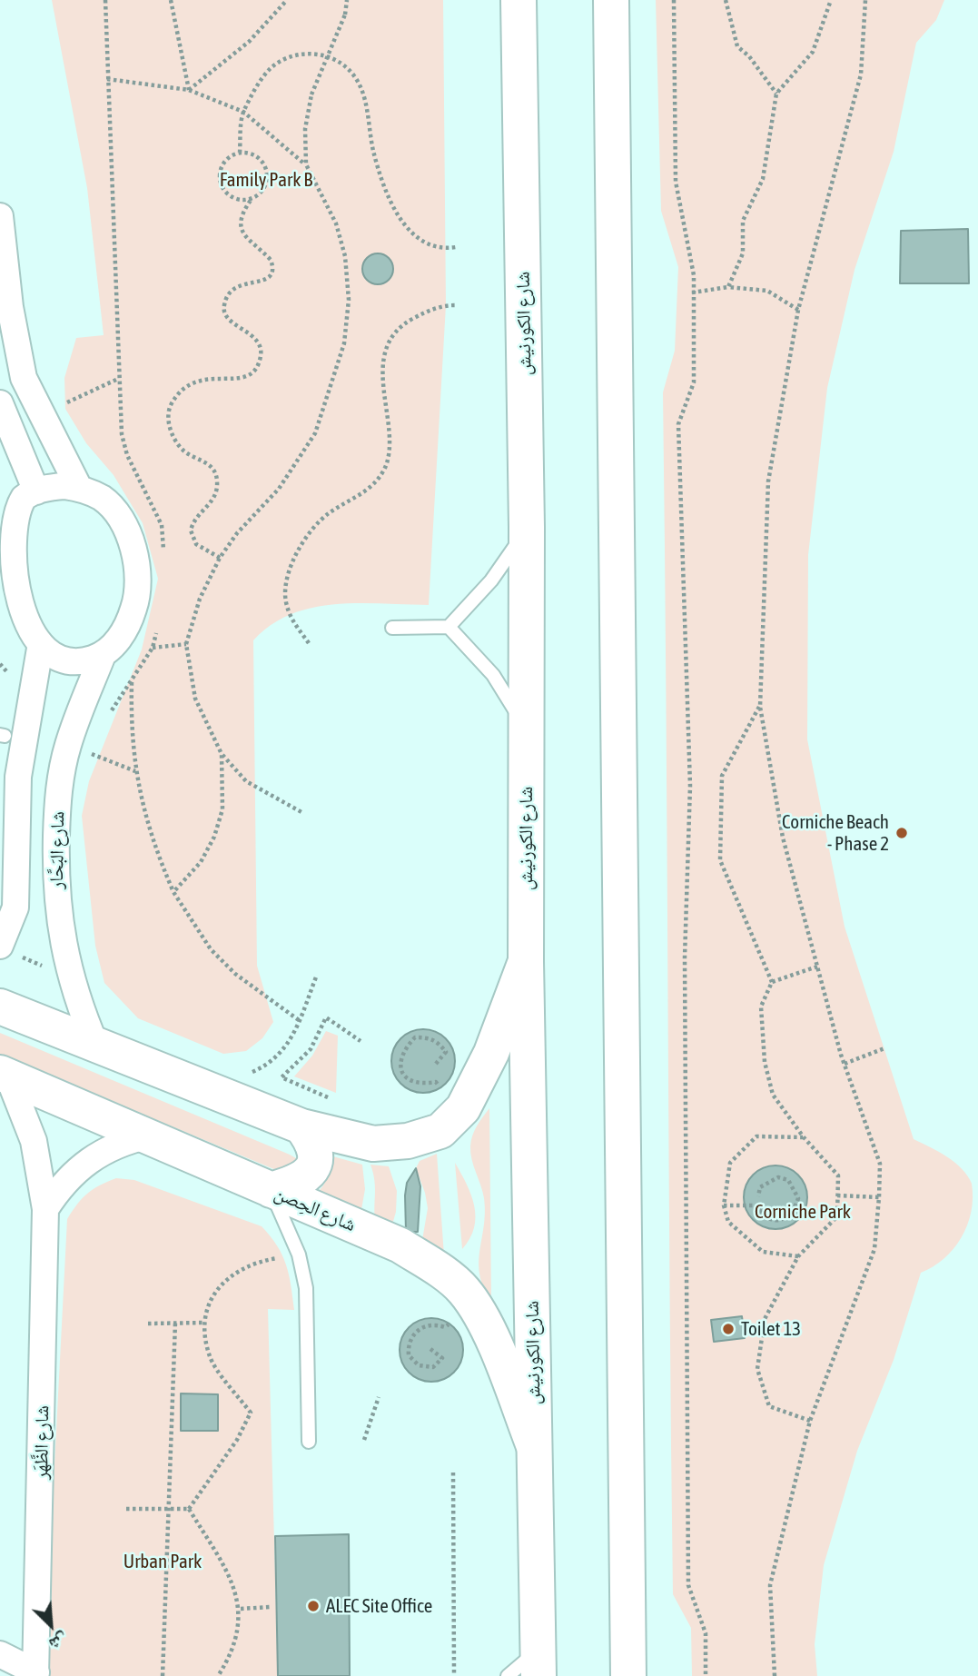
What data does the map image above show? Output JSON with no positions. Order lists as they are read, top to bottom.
{
  "streets": {
    "main road": ["شارع الكورنيش", "شارع الحِصن"],
    "street": ["شارع البَحَّار", "شارع الظَّهَر"]
  },
  "crossings": [
    ["شارع الكورنيش", "شارع الحِصن"],
    ["شارع الحِصن", "شارع الظَّهَر"]
  ],
  "parks": ["Family Park B", "Corniche Park", "Urban Park"],
  "places": ["Corniche Beach - Phase 2", "Toilet 13", "ALEC Site Office"],
  "north": "bottom right"
}
